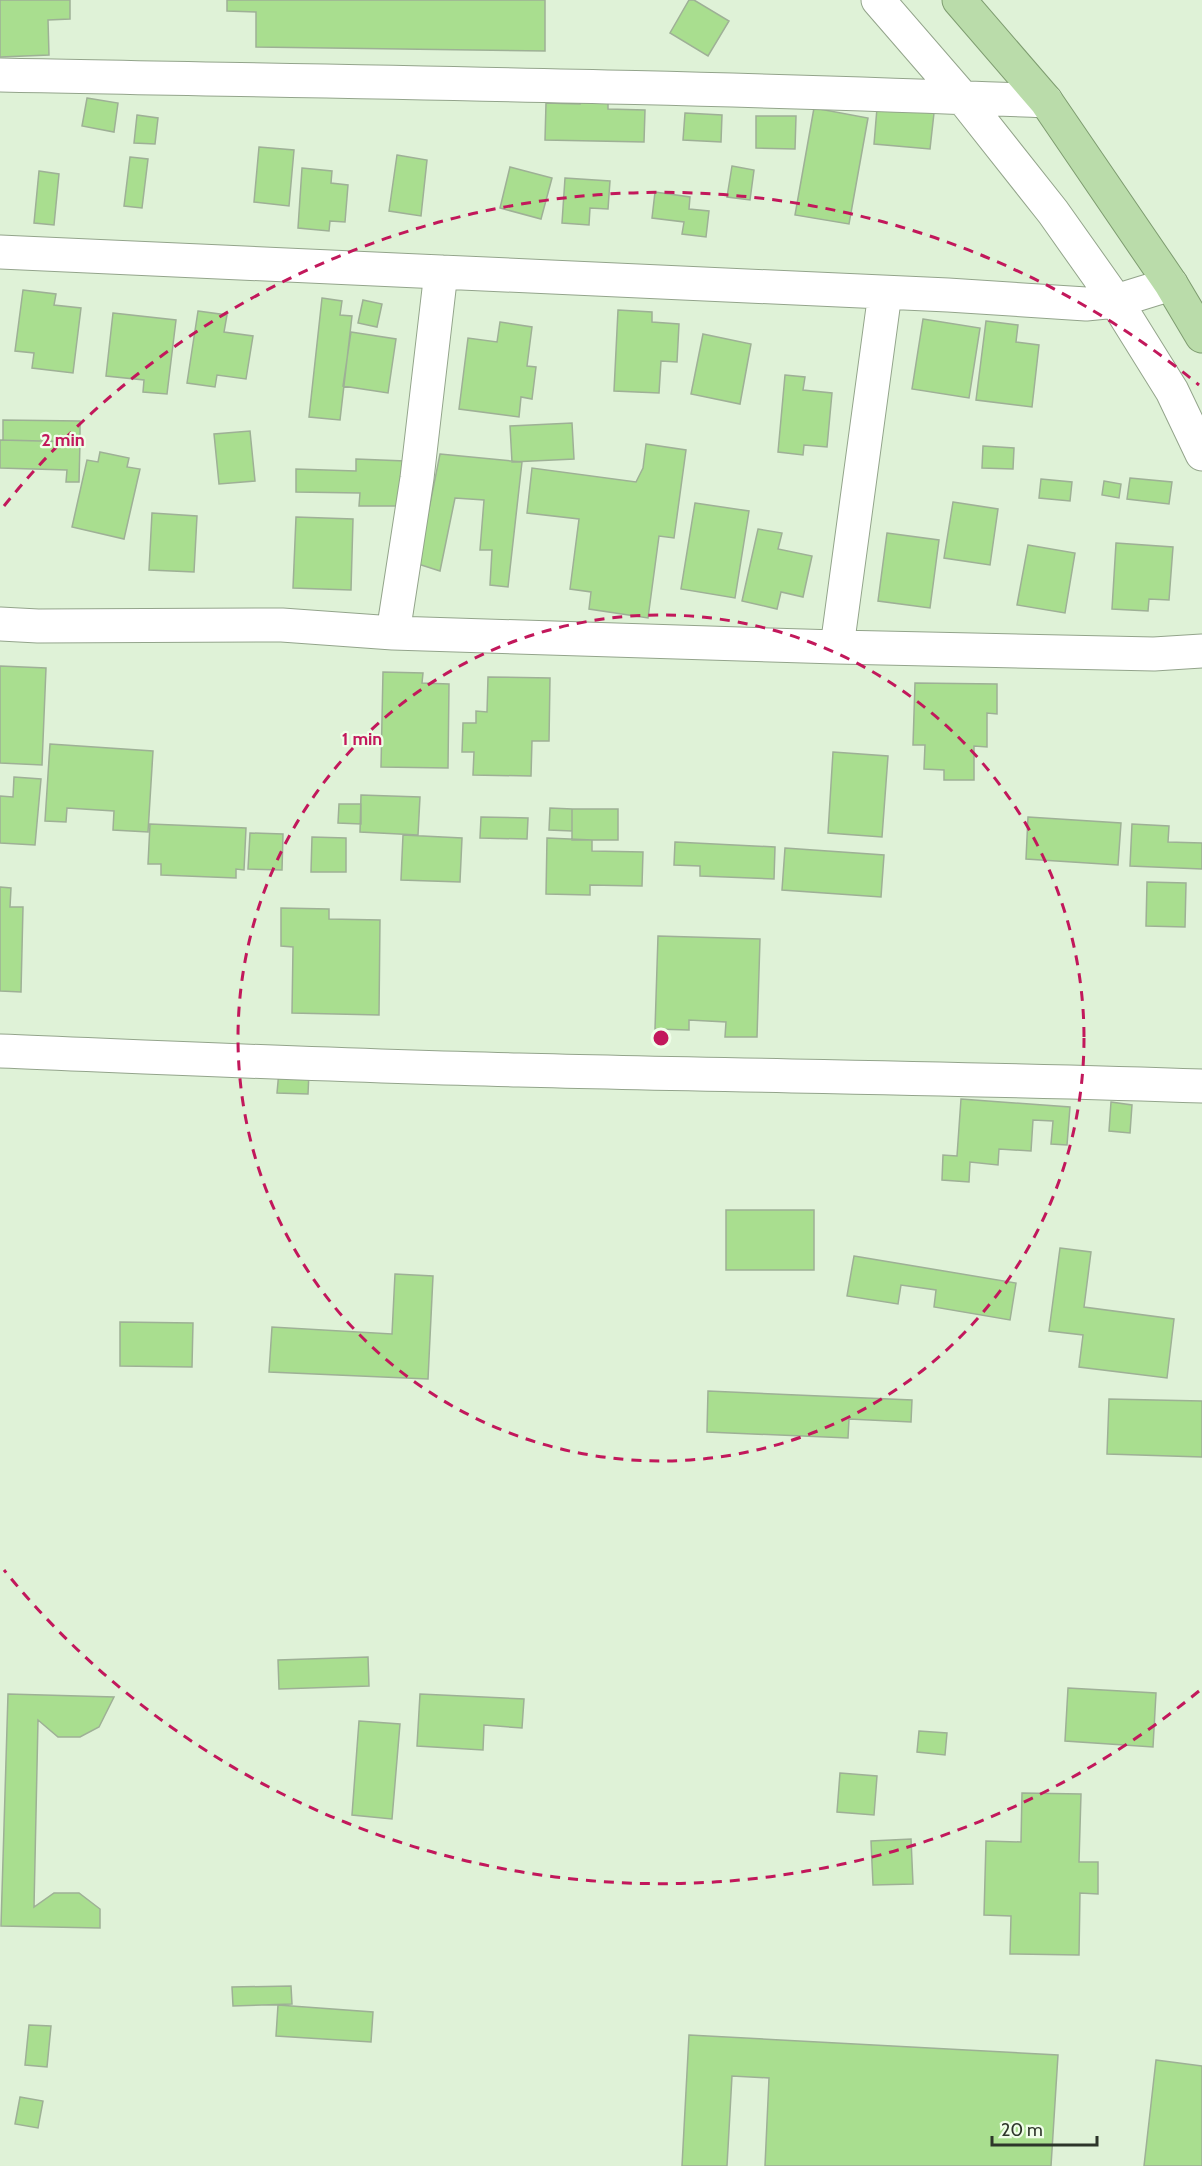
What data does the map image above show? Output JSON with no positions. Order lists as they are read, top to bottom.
{
  "scale_bar": "20 m",
  "rings": ["2 min", "1 min"]
}
